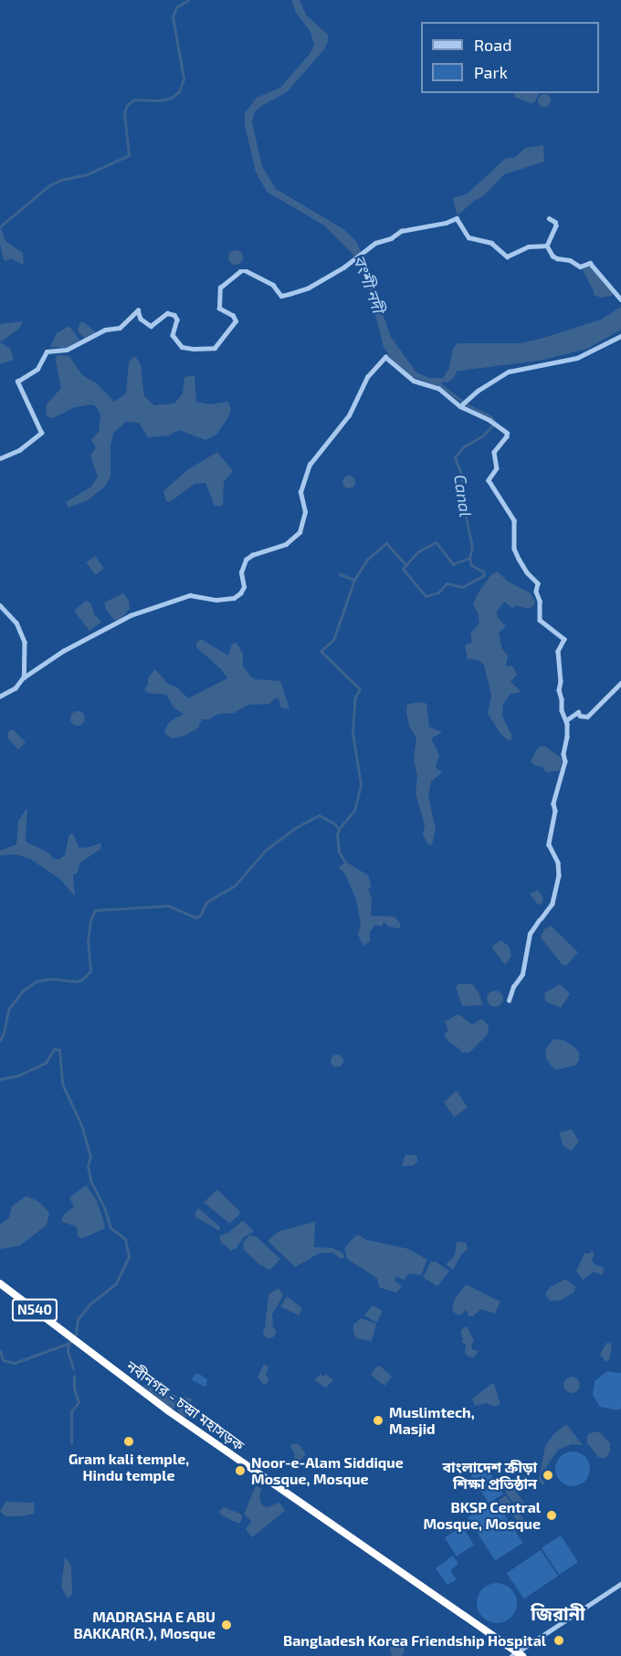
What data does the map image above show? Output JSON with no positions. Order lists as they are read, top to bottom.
{
  "streets": {
    "highway": ["N540", "নবীনগর - চন্দ্রা মহাসড়ক"]
  },
  "districts": ["জিরানী"],
  "water": ["বংশী নদী", "Canal"],
  "places": [
    "Muslimtech, Masjid",
    "Gram kali temple, Hindu temple",
    "Noor-e-Alam Siddique Mosque, Mosque",
    "বাংলাদেশ ক্রীড়া শিক্ষা প্রতিষ্ঠান",
    "BKSP Central Mosque, Mosque",
    "MADRASHA E ABU BAKKAR(R.), Mosque",
    "Bangladesh Korea Friendship Hospital"
  ],
  "legend": ["Road", "Park"]
}
